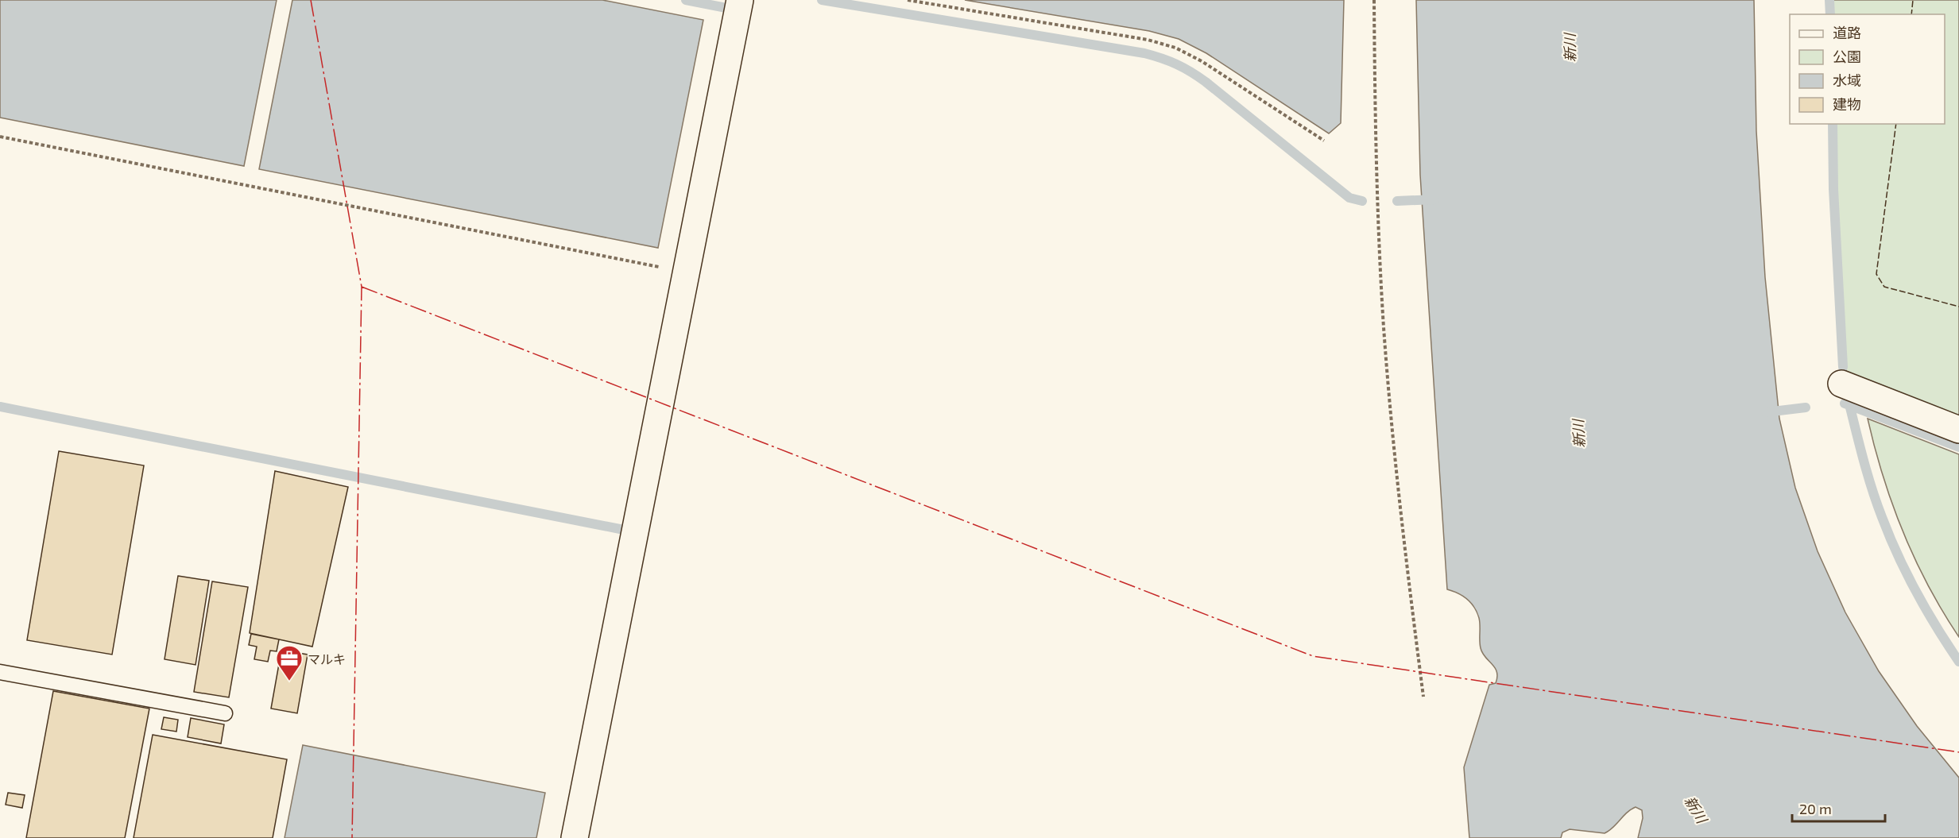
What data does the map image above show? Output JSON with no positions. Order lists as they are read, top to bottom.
{
  "water": ["新川"],
  "places": {
    "office": ["マルキ"]
  },
  "legend": [
    "道路",
    "公園",
    "水域",
    "建物"
  ],
  "scale_bar": "20 m"
}
